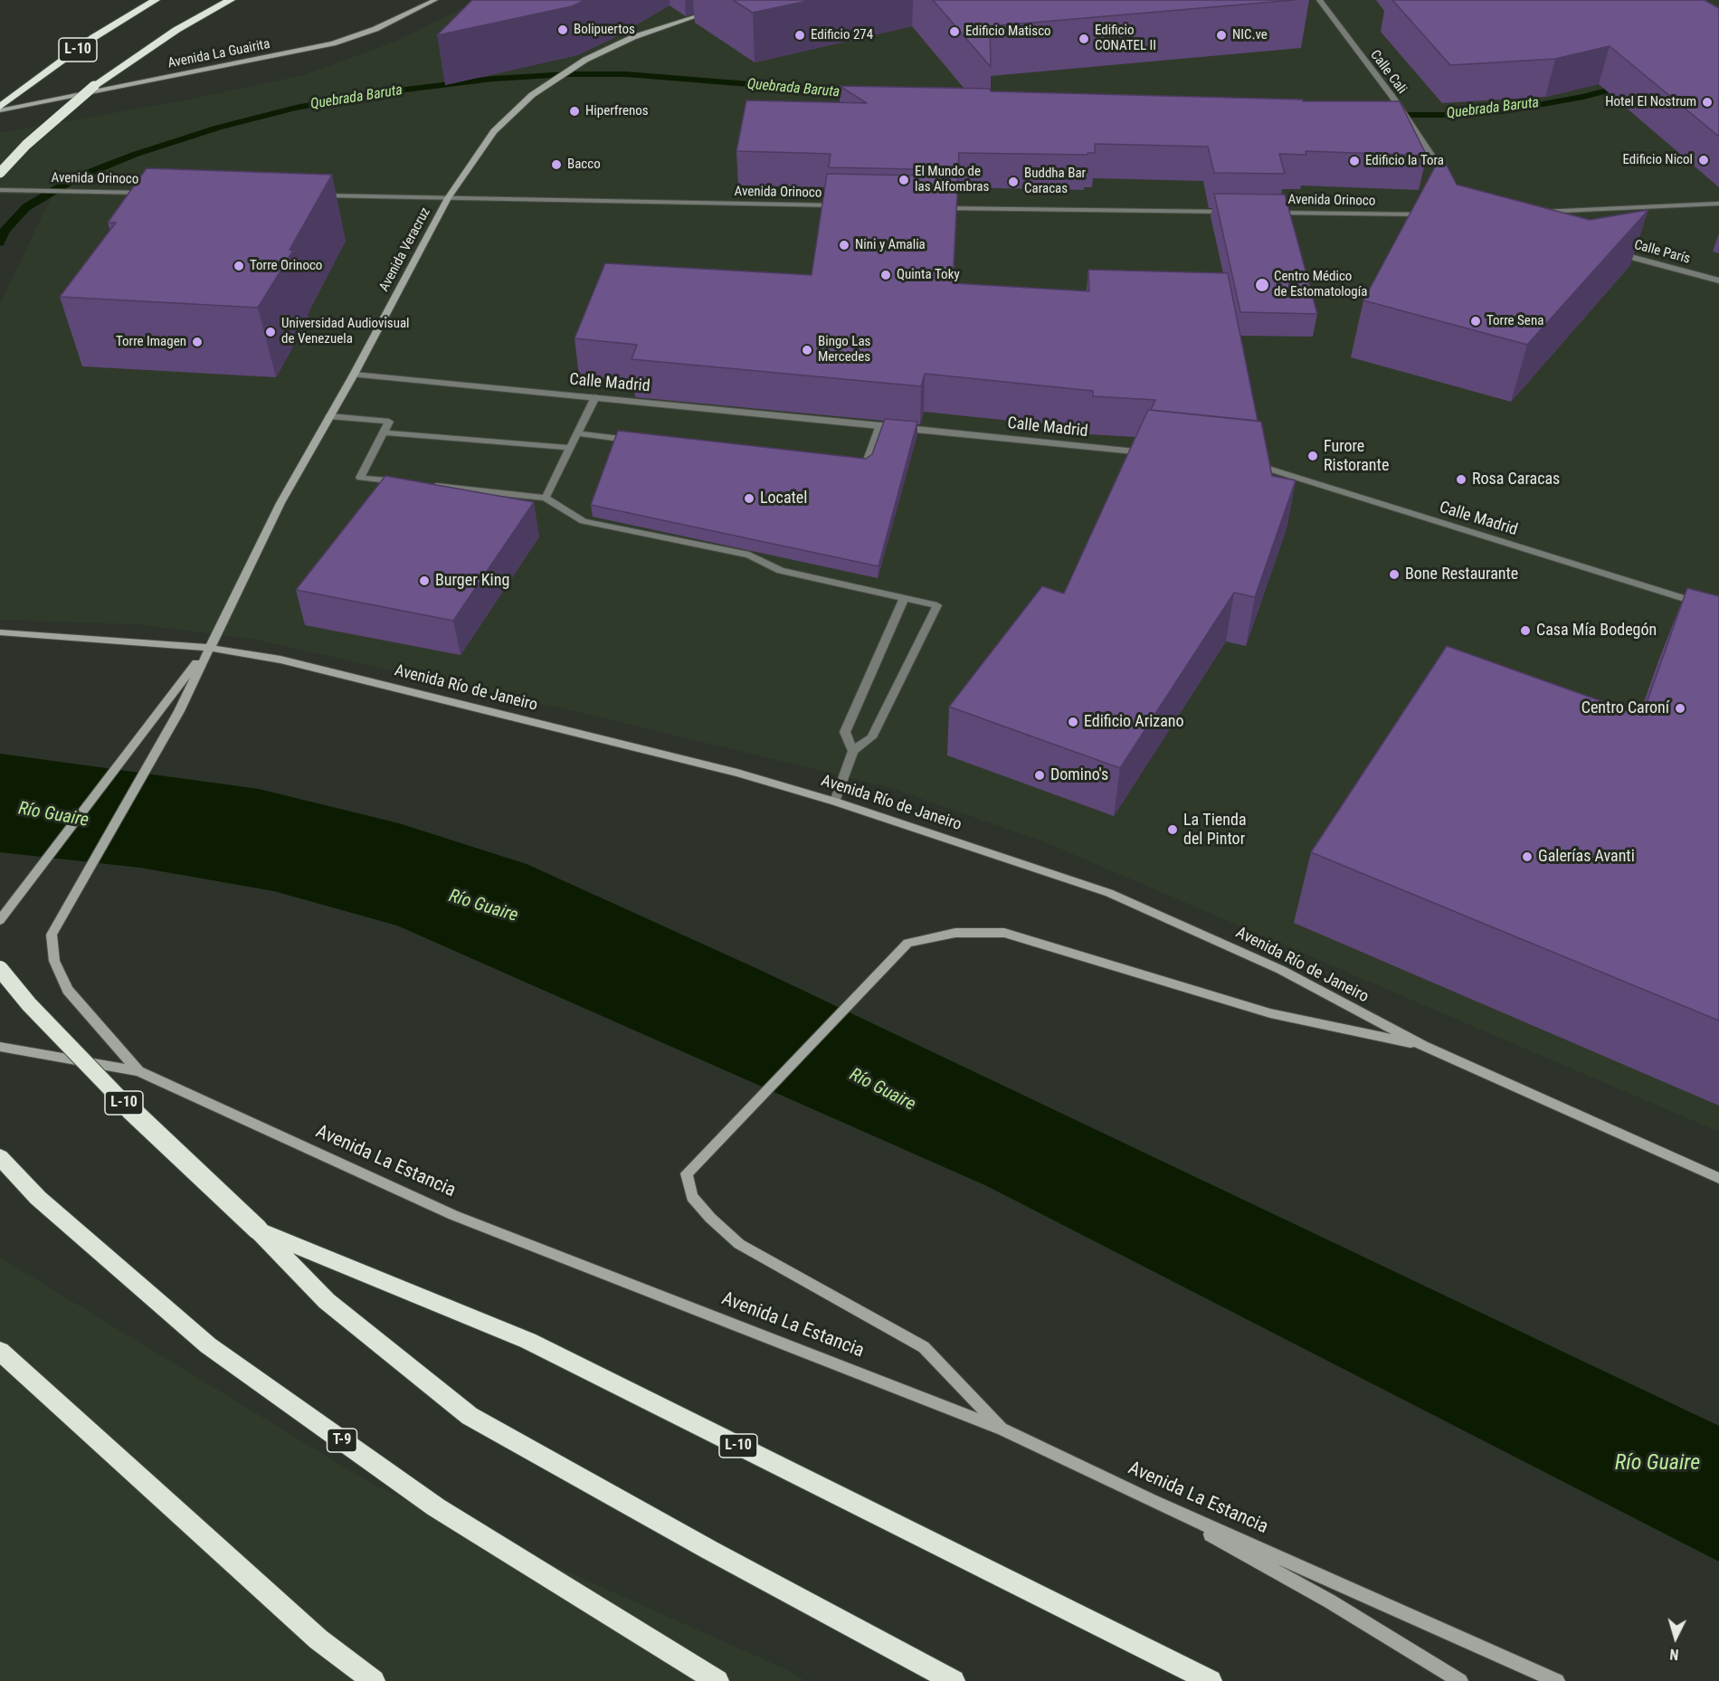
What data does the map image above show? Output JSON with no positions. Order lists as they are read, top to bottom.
{
  "streets": {
    "highway": ["L-10", "T-9"],
    "street": [
      "Avenida La Guairita",
      "Calle Cali",
      "Avenida Orinoco",
      "Avenida Veracruz",
      "Calle París",
      "Calle Madrid",
      "Avenida Río de Janeiro",
      "Avenida La Estancia"
    ]
  },
  "crossings": [
    ["Avenida Orinoco", "Avenida Veracruz"],
    ["Avenida Veracruz", "Calle Madrid"],
    ["Avenida Veracruz", "Avenida Río de Janeiro"]
  ],
  "water": ["Quebrada Baruta", "Río Guaire"],
  "places": [
    "Bolipuertos",
    "Edificio Matisco",
    "Edificio 274",
    "NIC.ve",
    "Edificio CONATEL II",
    "Hotel El Nostrum",
    "Hiperfrenos",
    "Edificio Nicol",
    "Edificio la Tora",
    "Bacco",
    "El Mundo de las Alfombras",
    "Buddha Bar Caracas",
    "Nini y Amalia",
    "Torre Orinoco",
    "Quinta Toky",
    "Centro Médico de Estomatología",
    "Torre Sena",
    "Universidad Audiovisual de Venezuela",
    "Torre Imagen",
    "Bingo Las Mercedes",
    "Furore Ristorante",
    "Rosa Caracas",
    "Locatel",
    "Bone Restaurante",
    "Burger King",
    "Casa Mía Bodegón",
    "Centro Caroní",
    "Edificio Arizano",
    "Domino's",
    "La Tienda del Pintor",
    "Galerías Avanti"
  ],
  "north": "bottom"
}
